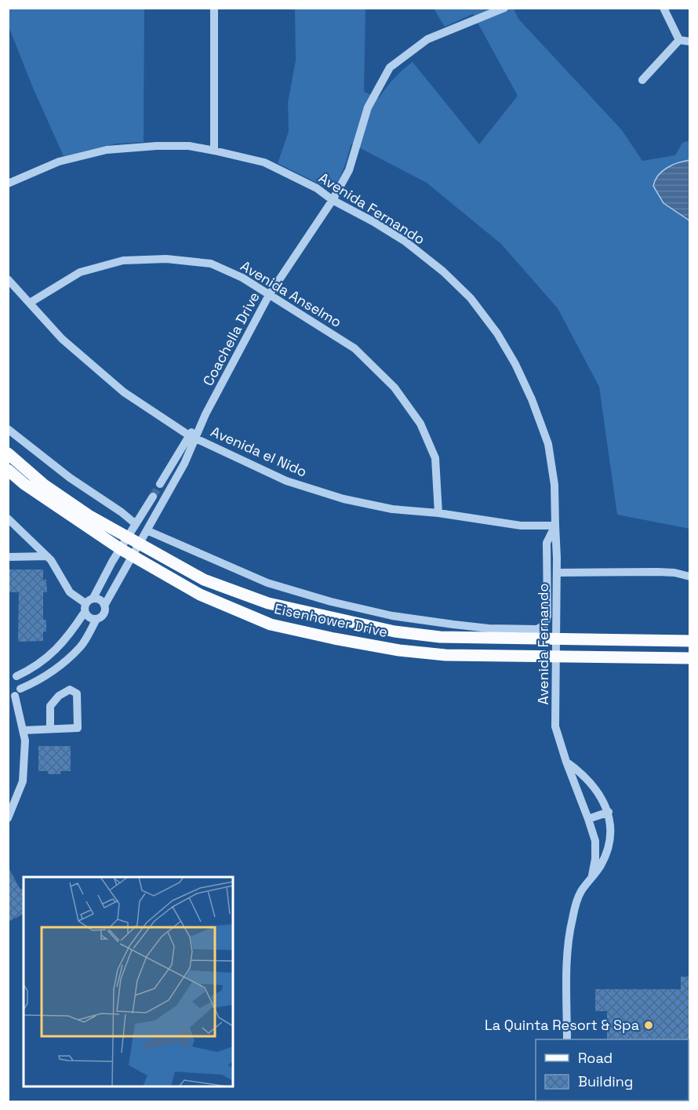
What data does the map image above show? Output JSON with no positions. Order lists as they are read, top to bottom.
{
  "streets": {
    "main road": ["Eisenhower Drive"],
    "street": [
      "Avenida Fernando",
      "Avenida Anselmo",
      "Coachella Drive",
      "Avenida el Nido"
    ]
  },
  "crossings": [
    ["Avenida Fernando", "Coachella Drive"],
    ["Avenida Fernando", "Avenida el Nido"],
    ["Avenida Fernando", "Eisenhower Drive"],
    ["Avenida Anselmo", "Coachella Drive"],
    ["Avenida Anselmo", "Avenida el Nido"],
    ["Coachella Drive", "Avenida el Nido"],
    ["Coachella Drive", "Eisenhower Drive"]
  ],
  "places": ["La Quinta Resort & Spa"],
  "legend": ["Road", "Building"]
}
